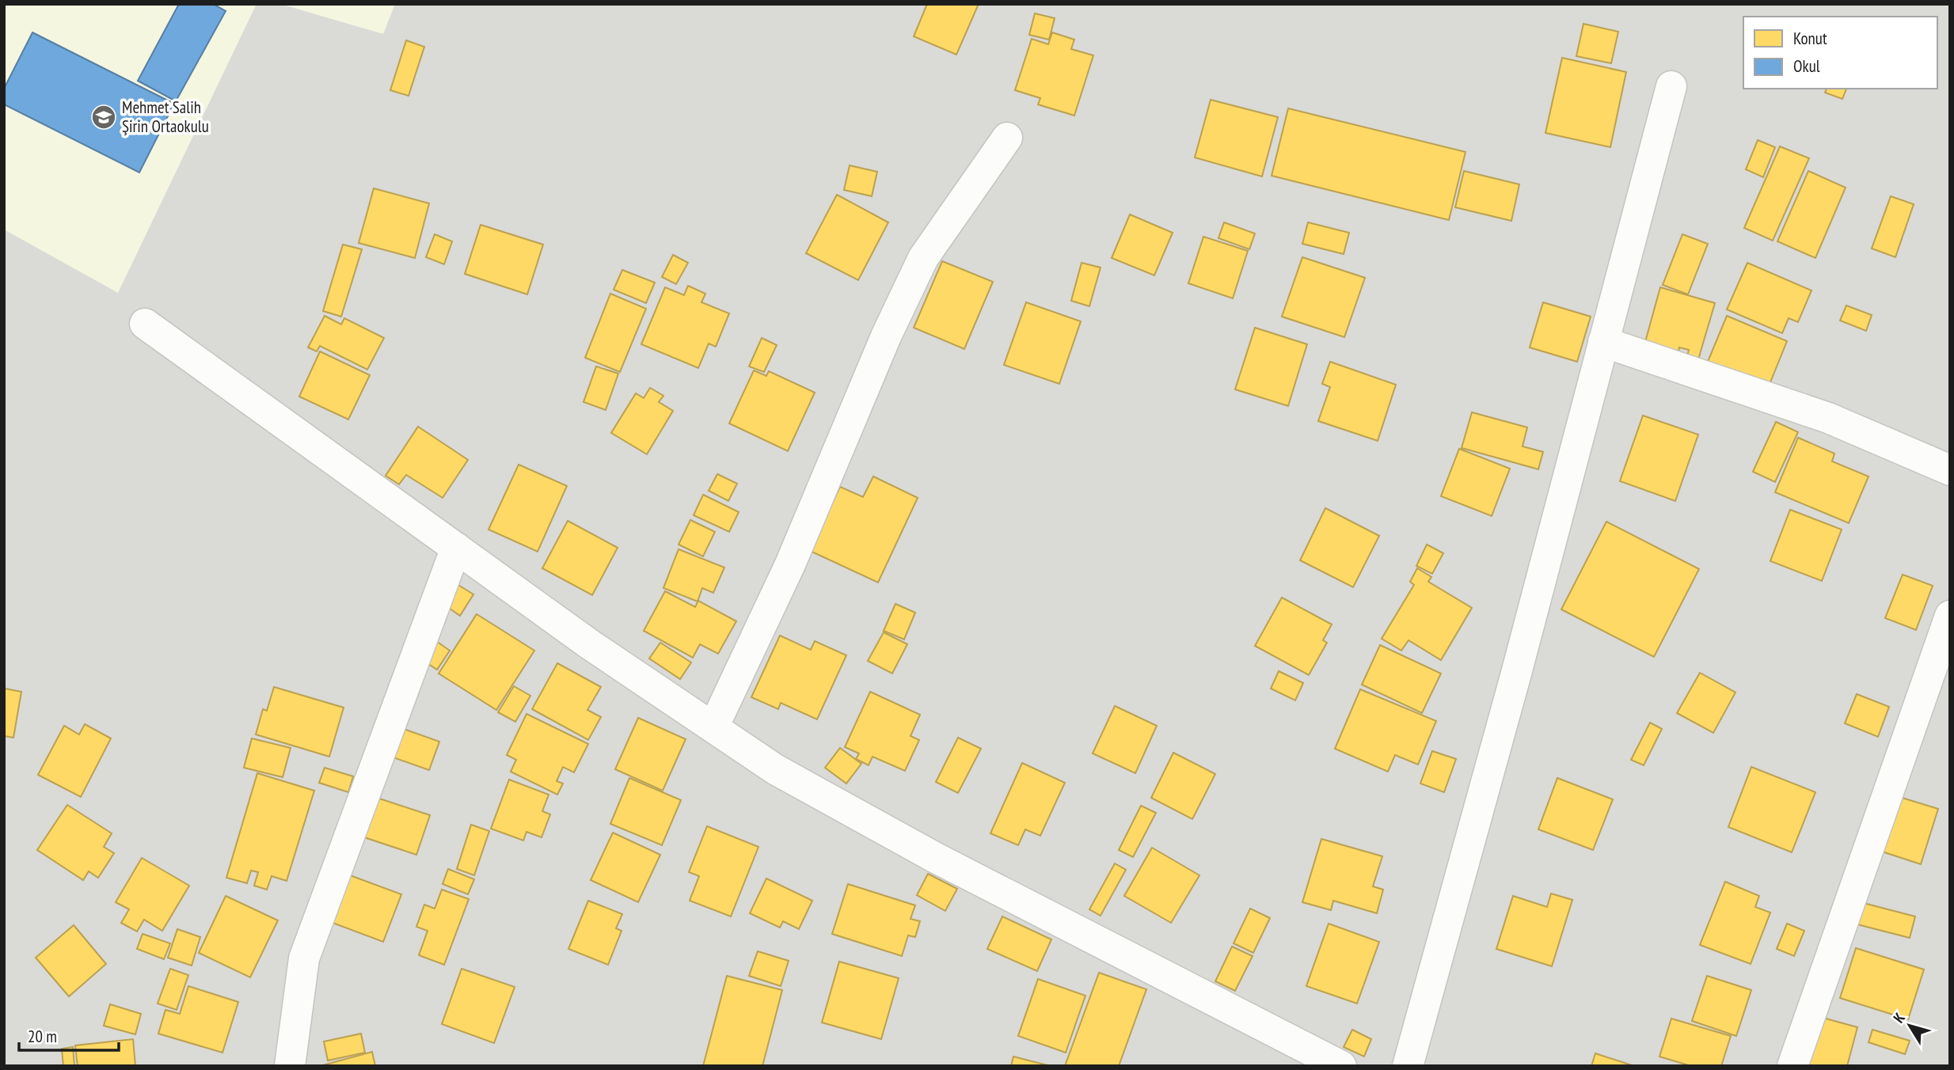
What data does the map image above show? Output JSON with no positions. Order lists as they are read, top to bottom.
{
  "places": {
    "school or university": ["Mehmet Salih Şirin Ortaokulu"]
  },
  "legend": ["Konut", "Okul"],
  "scale_bar": "20 m",
  "north": "top left"
}
